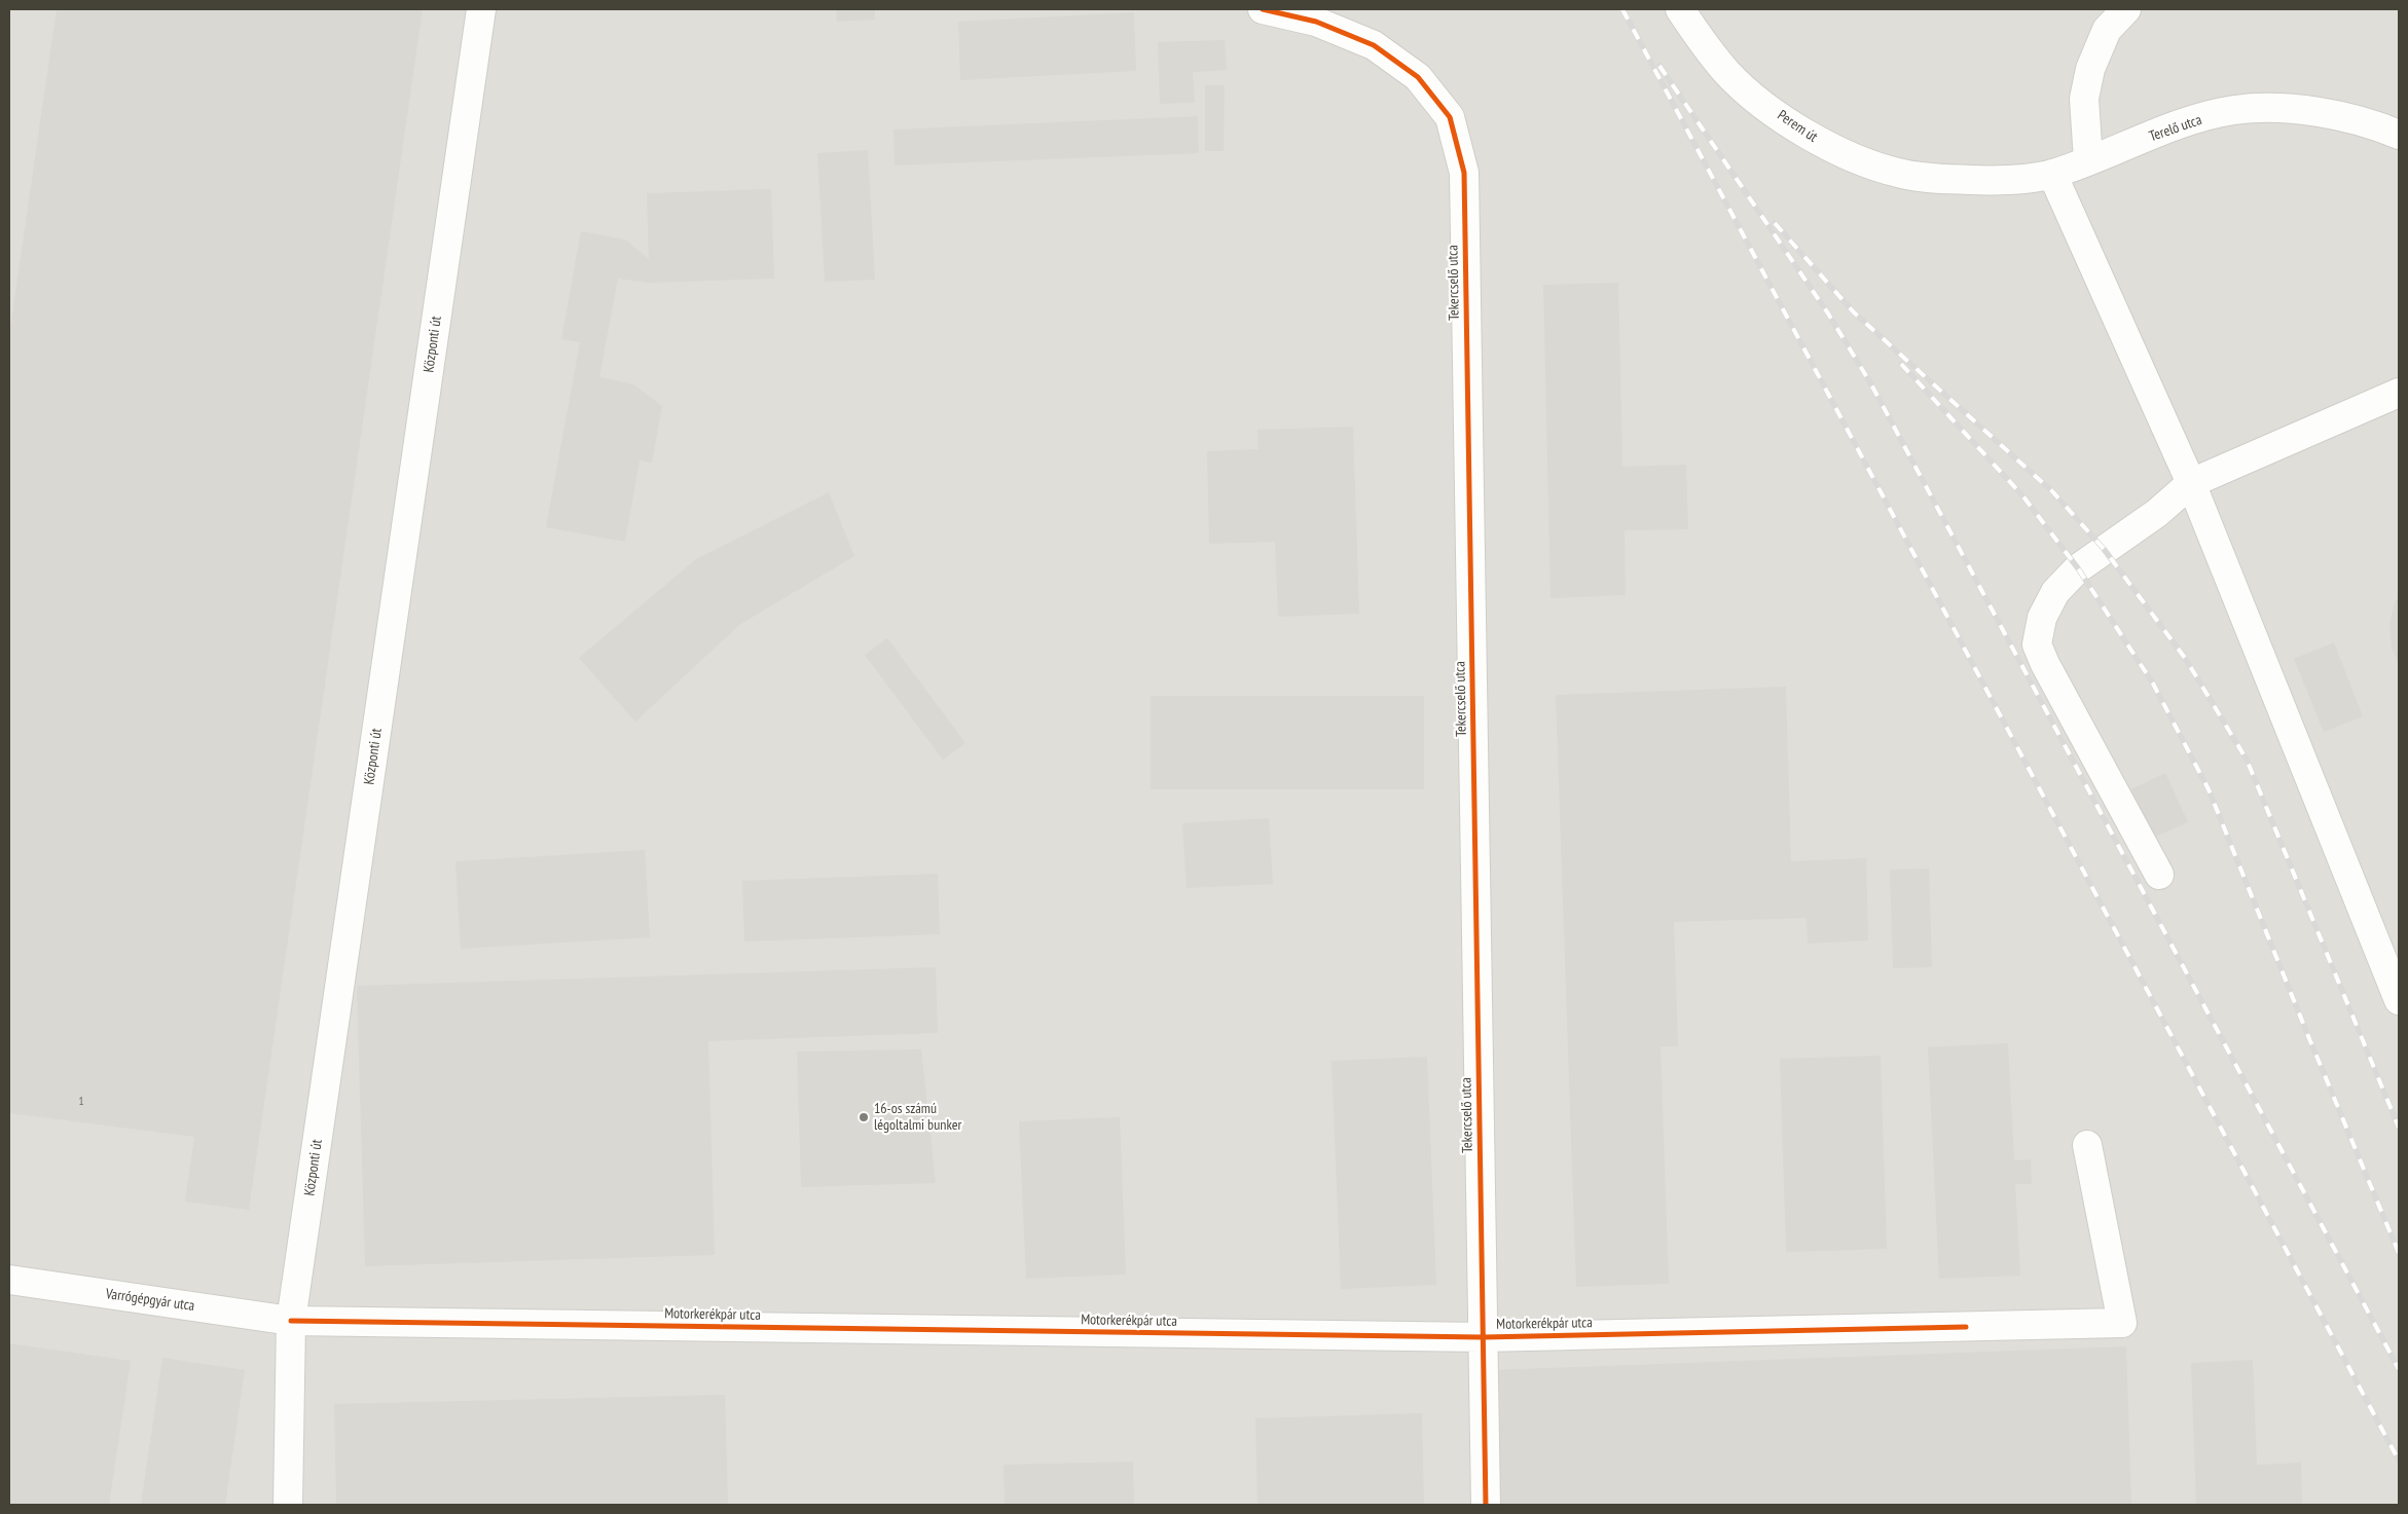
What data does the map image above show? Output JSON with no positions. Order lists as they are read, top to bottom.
{
  "streets": {
    "street": [
      "Perem út",
      "Terelő utca",
      "Tekercselő utca",
      "Központi út",
      "Varrógépgyár utca",
      "Motorkerékpár utca"
    ]
  },
  "crossings": [
    ["Perem út", "Terelő utca"],
    ["Tekercselő utca", "Motorkerékpár utca"],
    ["Központi út", "Varrógépgyár utca"],
    ["Központi út", "Motorkerékpár utca"],
    ["Varrógépgyár utca", "Motorkerékpár utca"]
  ],
  "places": ["16-os számú légoltalmi bunker"],
  "house_numbers": ["1"]
}
